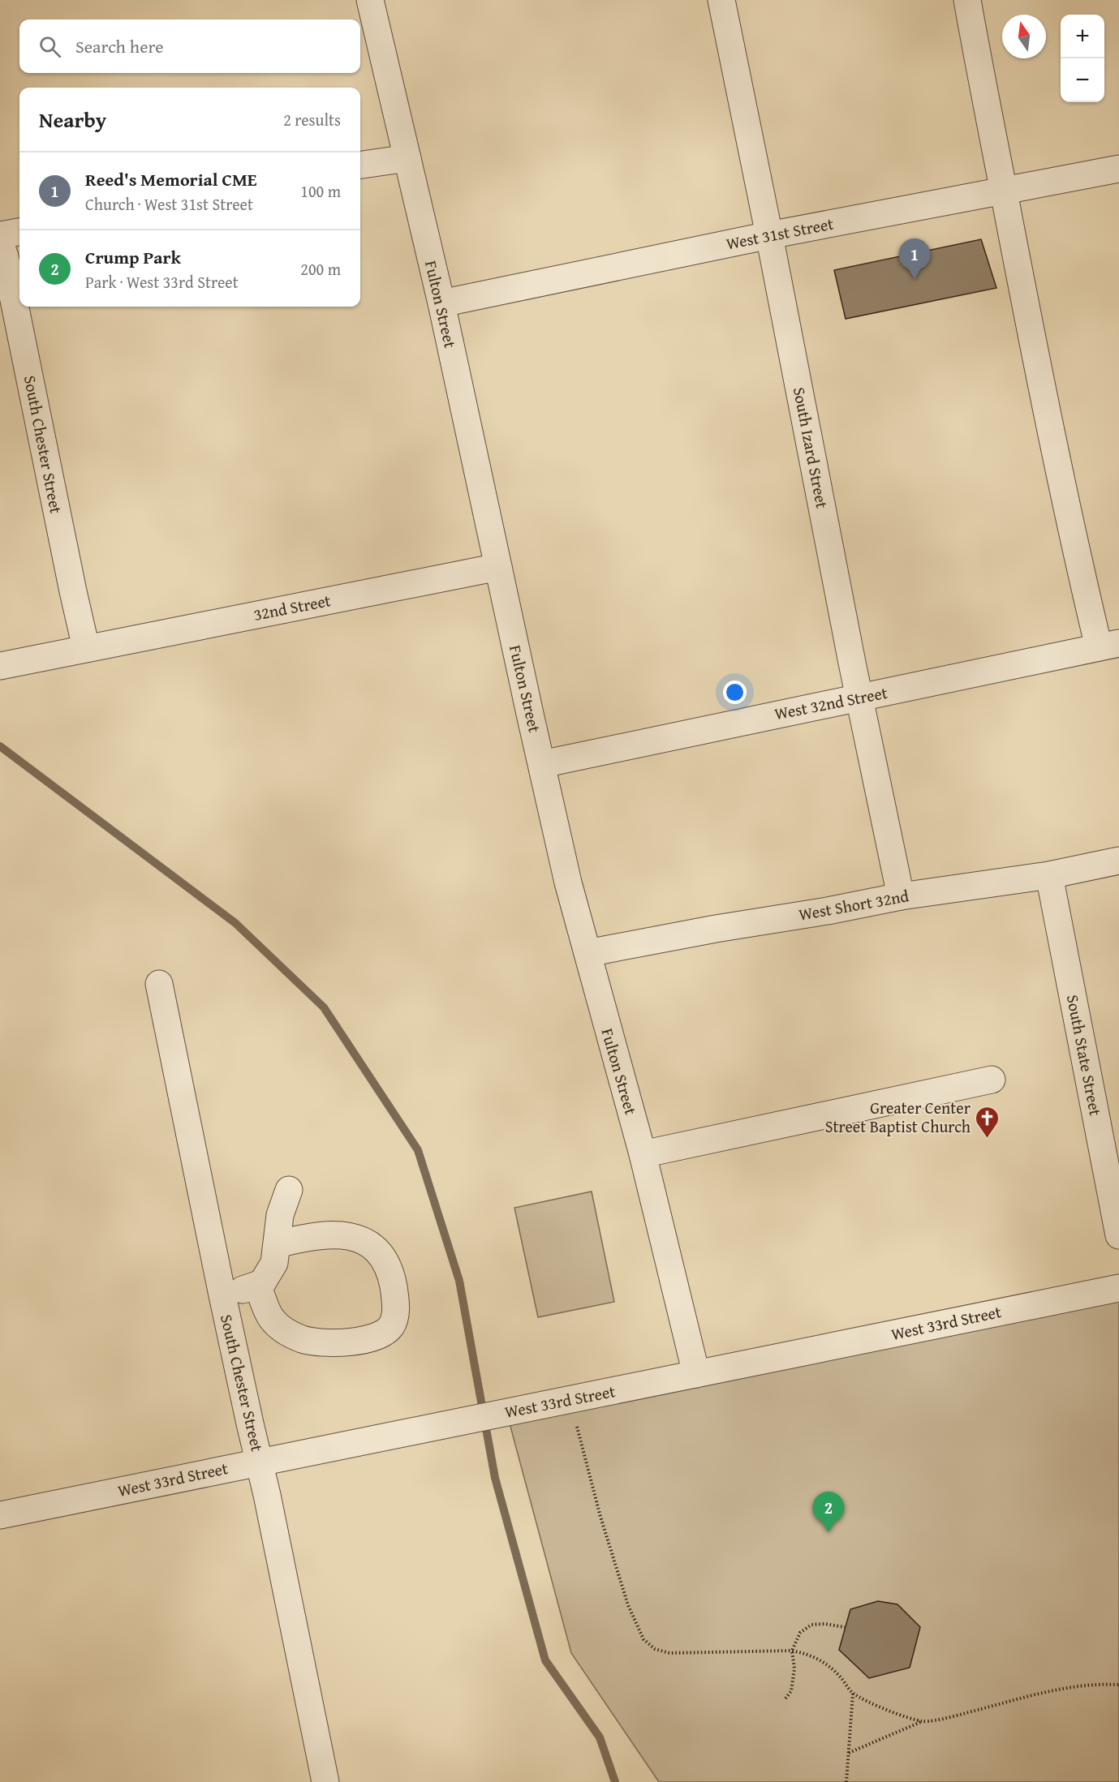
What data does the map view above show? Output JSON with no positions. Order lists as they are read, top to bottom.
{
  "streets": {
    "street": [
      "West 31st Street",
      "Fulton Street",
      "South Chester Street",
      "South Izard Street",
      "32nd Street",
      "West 32nd Street",
      "West Short 32nd",
      "South State Street",
      "West 33rd Street"
    ]
  },
  "crossings": [
    ["West 31st Street", "Fulton Street"],
    ["West 31st Street", "South Izard Street"],
    ["Fulton Street", "32nd Street"],
    ["Fulton Street", "West 32nd Street"],
    ["Fulton Street", "West Short 32nd"],
    ["Fulton Street", "West 33rd Street"],
    ["South Chester Street", "32nd Street"],
    ["South Chester Street", "West 33rd Street"],
    ["South Izard Street", "West 32nd Street"],
    ["South Izard Street", "West Short 32nd"],
    ["West Short 32nd", "South State Street"]
  ],
  "places": {
    "church": ["Greater Center Street Baptist Church"]
  },
  "north": "top",
  "page": {
    "map_buttons": ["+", "−"],
    "search": "Search here",
    "heading": ["Nearby", "2 results"],
    "list": [
      {
        "mark": "1",
        "name": "Reed's Memorial CME",
        "note": "Church · West 31st Street",
        "value": "100 m"
      },
      {
        "mark": "2",
        "name": "Crump Park",
        "note": "Park · West 33rd Street",
        "value": "200 m"
      }
    ],
    "pins": ["1", "2"]
  }
}
